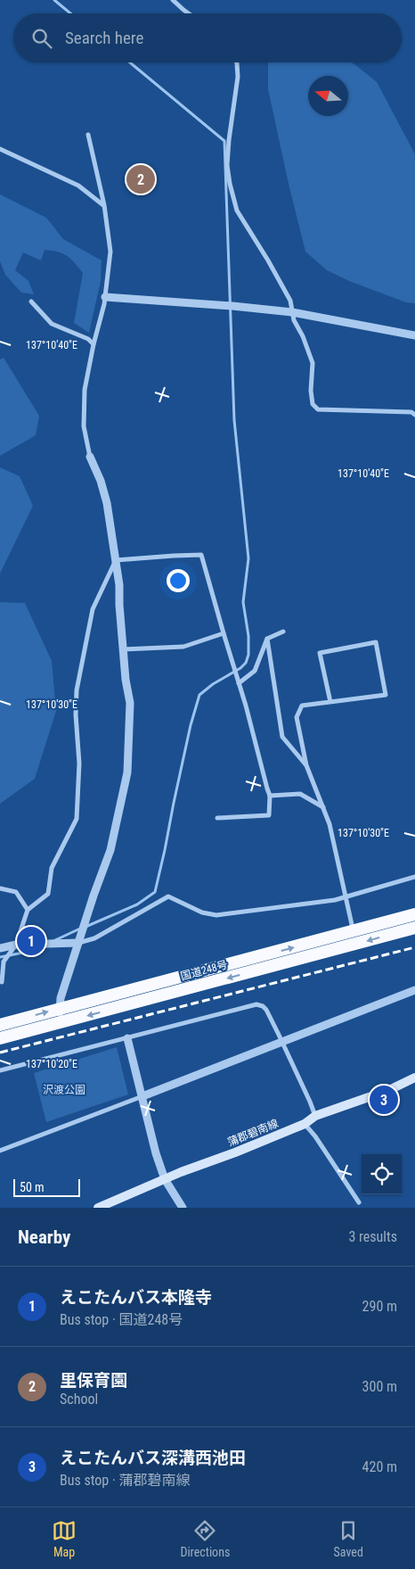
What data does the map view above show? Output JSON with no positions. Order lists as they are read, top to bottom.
{
  "streets": {
    "highway": ["国道248号"],
    "main road": ["蒲郡碧南線"]
  },
  "parks": ["沢渡公園"],
  "scale_bar": "50 m",
  "north": "left",
  "page": {
    "search": "Search here",
    "pins": ["2", "1", "3"],
    "scale": "50 m",
    "heading": ["Nearby", "3 results"],
    "list": [
      {
        "mark": "1",
        "name": "えこたんバス本隆寺",
        "note": "Bus stop · 国道248号",
        "value": "290 m"
      },
      {
        "mark": "2",
        "name": "里保育園",
        "note": "School",
        "value": "300 m"
      },
      {
        "mark": "3",
        "name": "えこたんバス深溝西池田",
        "note": "Bus stop · 蒲郡碧南線",
        "value": "420 m"
      }
    ],
    "nav": ["Map", "Directions", "Saved"]
  },
  "coordinates": ["137°10'40\"E", "137°10'30\"E", "137°10'20\"E"]
}
